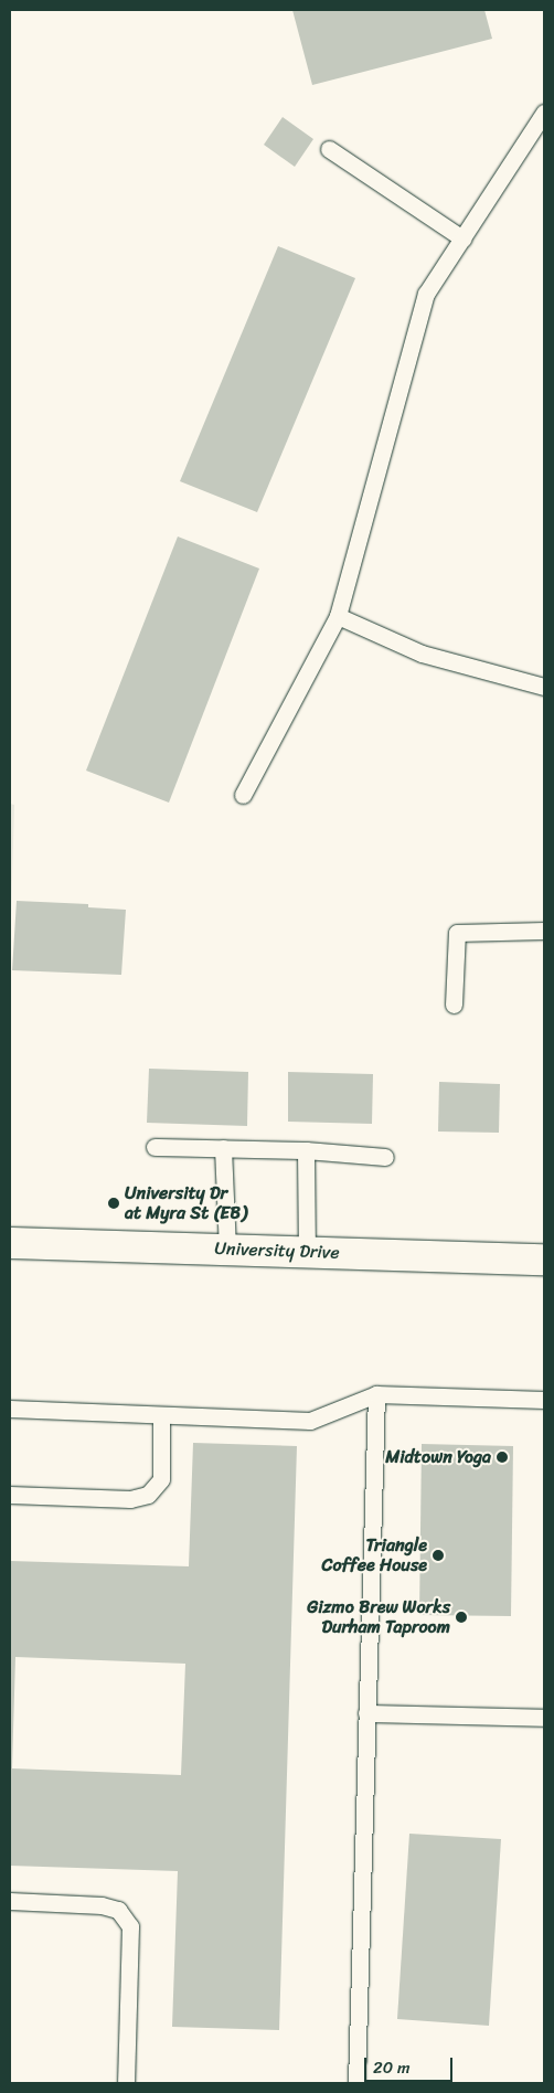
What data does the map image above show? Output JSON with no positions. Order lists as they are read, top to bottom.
{
  "streets": {
    "main road": ["University Drive"]
  },
  "places": [
    "University Dr at Myra St (EB)",
    "Midtown Yoga",
    "Triangle Coffee House",
    "Gizmo Brew Works Durham Taproom"
  ],
  "scale_bar": "20 m"
}
